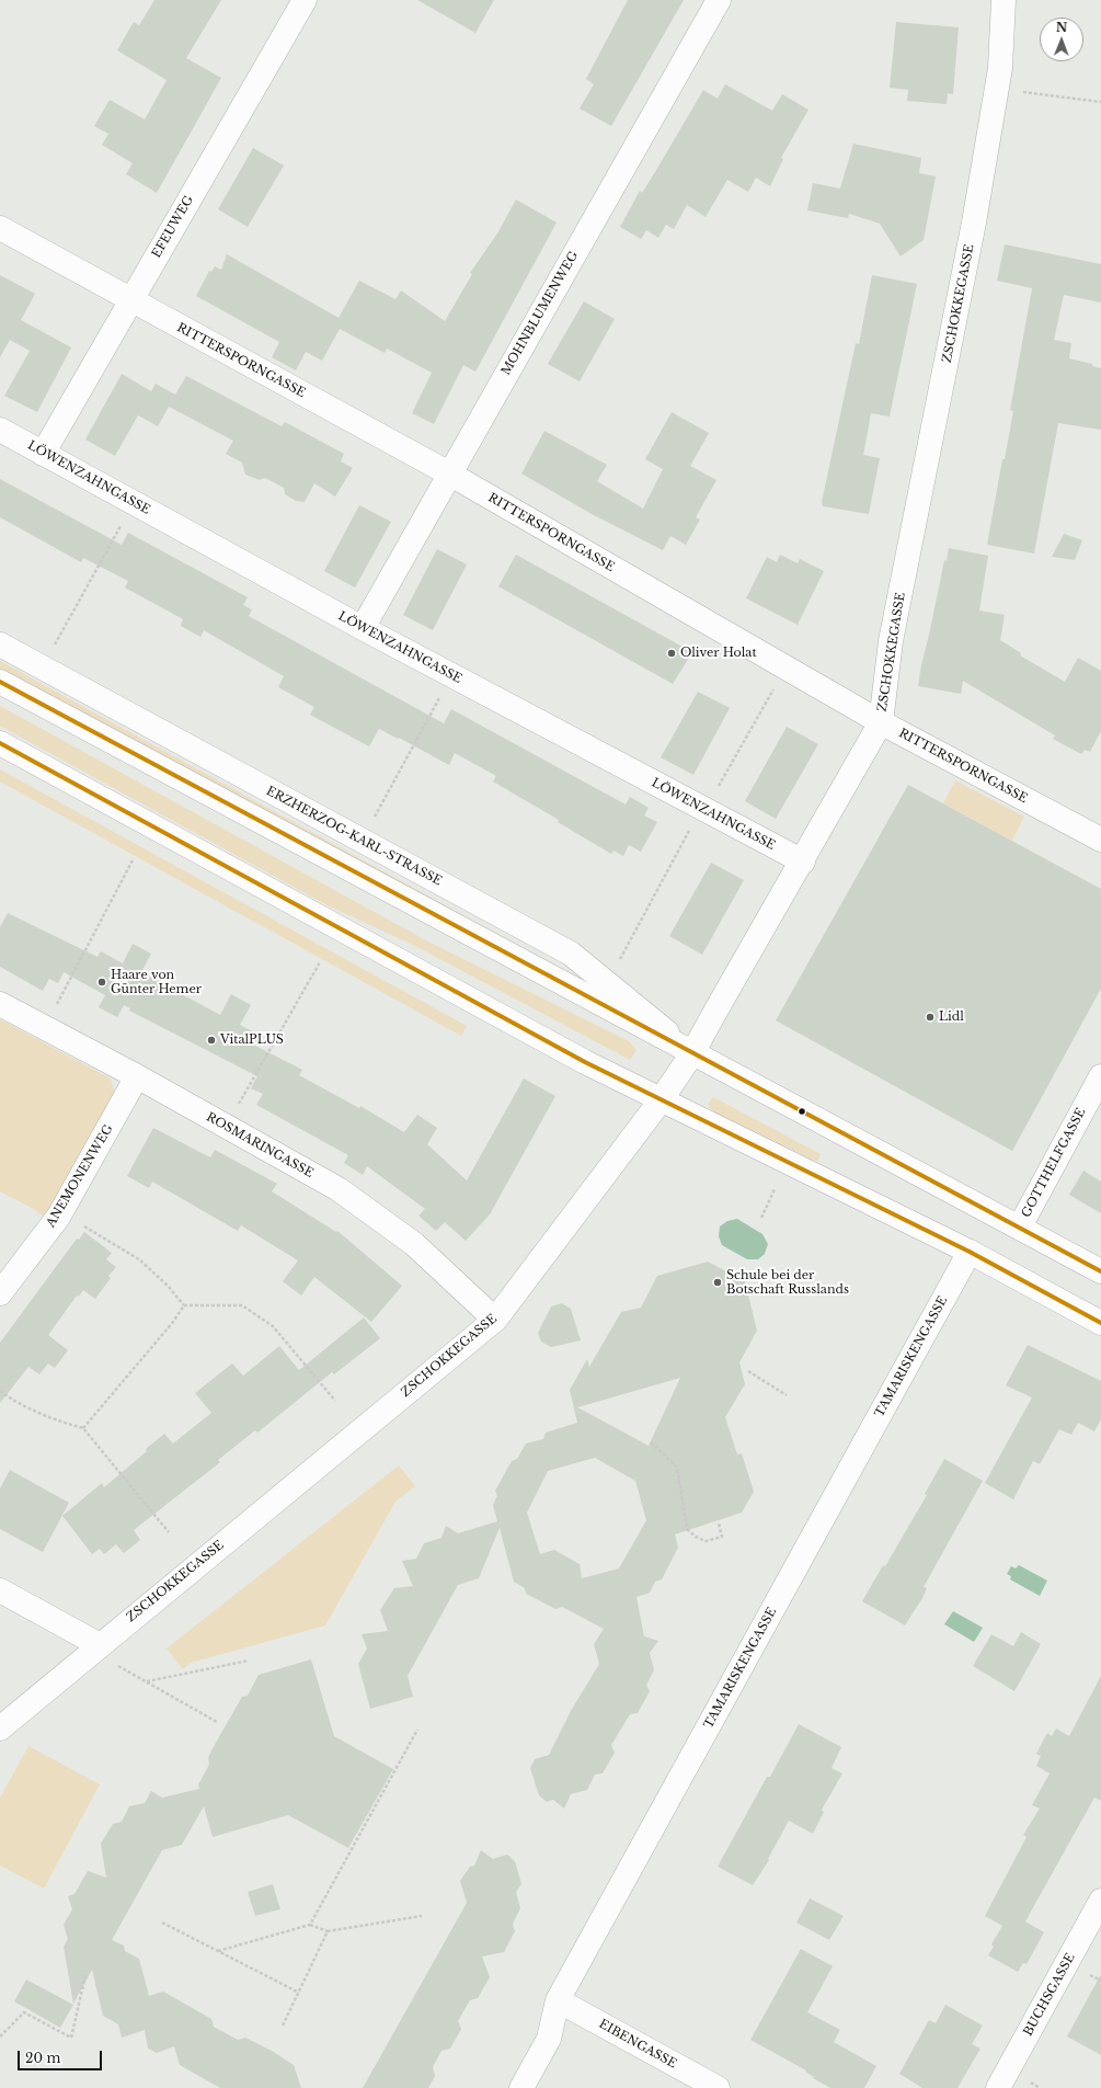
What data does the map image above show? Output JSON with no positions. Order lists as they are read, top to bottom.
{
  "streets": {
    "street": [
      "EFEUWEG",
      "ZSCHOKKEGASSE",
      "MOHNBLUMENWEG",
      "RITTERSPORNGASSE",
      "LÖWENZAHNGASSE",
      "ERZHERZOG-KARL-STRASSE",
      "ROSMARINGASSE",
      "GOTTHELFGASSE",
      "ANEMONENWEG",
      "TAMARISKENGASSE",
      "BUCHSGASSE",
      "EIBENGASSE"
    ]
  },
  "crossings": [
    ["EFEUWEG", "RITTERSPORNGASSE"],
    ["EFEUWEG", "LÖWENZAHNGASSE"],
    ["ZSCHOKKEGASSE", "RITTERSPORNGASSE"],
    ["ZSCHOKKEGASSE", "LÖWENZAHNGASSE"],
    ["ZSCHOKKEGASSE", "ERZHERZOG-KARL-STRASSE"],
    ["ZSCHOKKEGASSE", "ROSMARINGASSE"],
    ["MOHNBLUMENWEG", "RITTERSPORNGASSE"],
    ["MOHNBLUMENWEG", "LÖWENZAHNGASSE"],
    ["ERZHERZOG-KARL-STRASSE", "GOTTHELFGASSE"],
    ["ROSMARINGASSE", "ANEMONENWEG"],
    ["TAMARISKENGASSE", "EIBENGASSE"]
  ],
  "places": [
    "Oliver Holat",
    "Haare von Günter Hemer",
    "Lidl",
    "VitalPLUS",
    "Schule bei der Botschaft Russlands"
  ],
  "scale_bar": "20 m",
  "north": "top"
}
